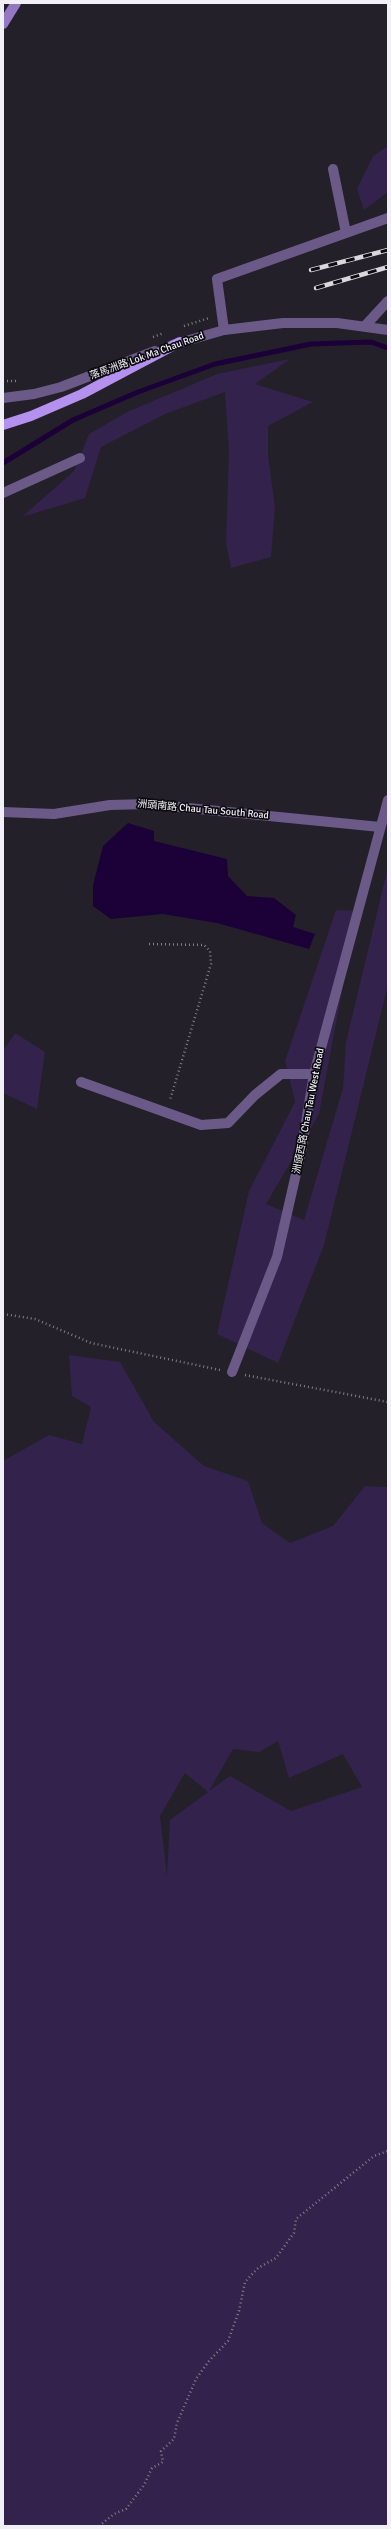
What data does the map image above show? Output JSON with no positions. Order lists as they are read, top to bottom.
{
  "streets": {
    "street": ["落馬洲路 Lok Ma Chau Road", "洲頭南路 Chau Tau South Road", "洲頭西路 Chau Tau West Road"]
  },
  "crossings": [
    ["洲頭南路 Chau Tau South Road", "洲頭西路 Chau Tau West Road"]
  ]
}
